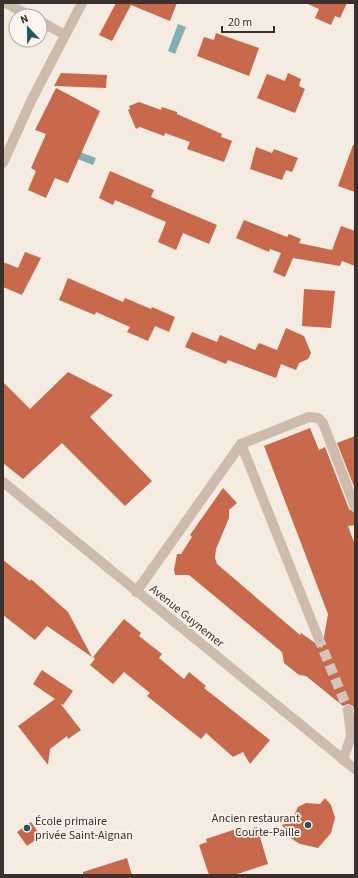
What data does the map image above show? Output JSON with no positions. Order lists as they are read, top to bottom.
{
  "streets": {
    "street": ["Avenue Guynemer"]
  },
  "places": ["Ancien restaurant Courte-Paille", "École primaire privée Saint-Aignan"],
  "scale_bar": "20 m",
  "north": "top"
}
